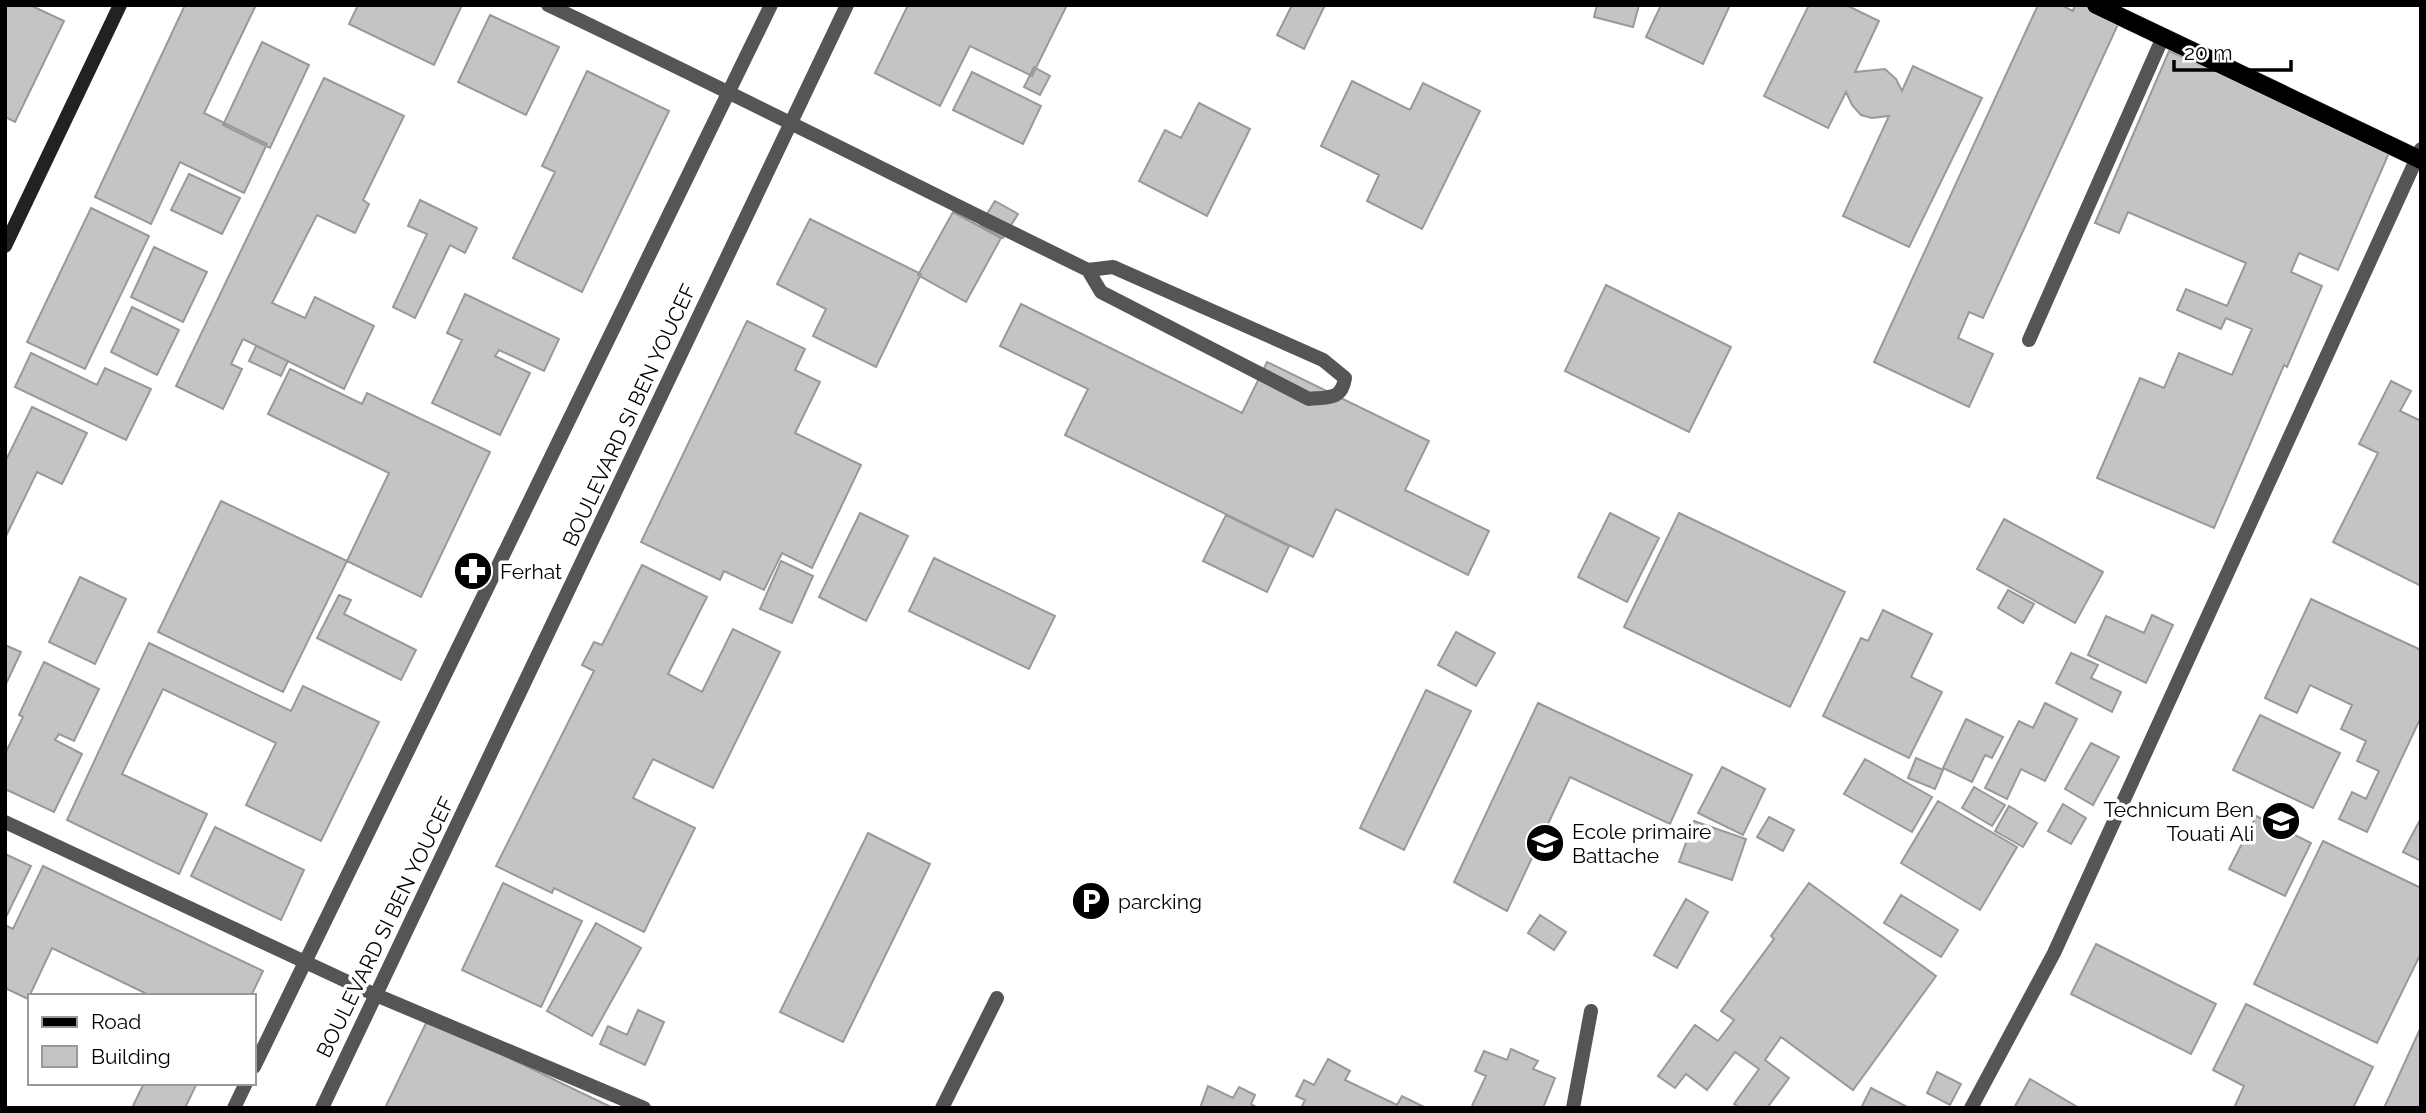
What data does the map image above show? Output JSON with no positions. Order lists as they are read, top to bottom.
{
  "streets": {
    "street": ["BOULEVARD SI BEN YOUCEF"]
  },
  "places": {
    "pharmacy": ["Ferhat"],
    "school or university": ["Technicum Ben Touati Ali", "Ecole primaire Battache"],
    "parking": ["parcking"]
  },
  "legend": ["Road", "Building"],
  "scale_bar": "20 m"
}
